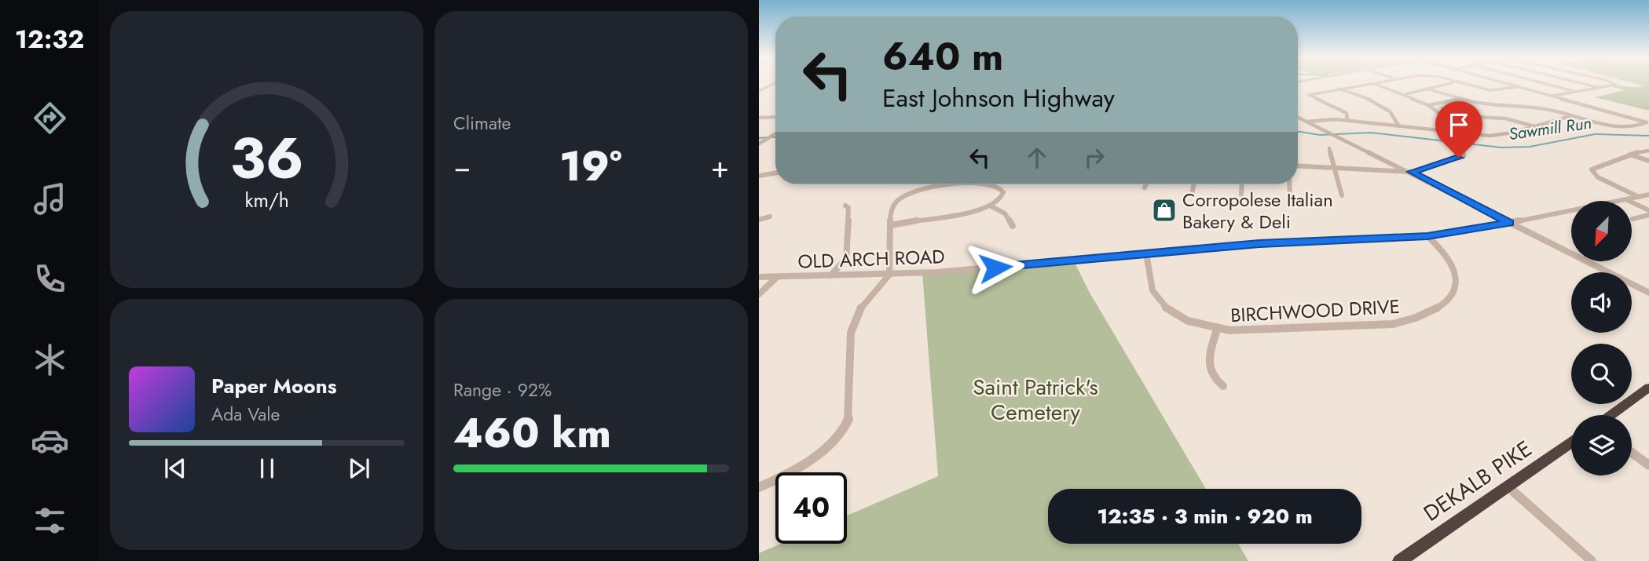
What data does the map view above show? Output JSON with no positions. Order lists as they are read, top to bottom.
{
  "streets": {
    "highway": ["DEKALB PIKE"],
    "street": ["OLD ARCH ROAD", "BIRCHWOOD DRIVE"]
  },
  "crossings": [
    ["OLD ARCH ROAD", "BIRCHWOOD DRIVE"]
  ],
  "water": ["Sawmill Run"],
  "parks": ["Saint Patrick's Cemetery"],
  "places": {
    "shop": ["Corropolese Italian Bakery & Deli"]
  },
  "north": "bottom left",
  "page": {
    "tabs": "12:32",
    "tile": [
      "Climate",
      ["Range · 92%", "460 km"]
    ],
    "turn": ["640 m", "East Johnson Highway"],
    "heat": ["−", "19°", "+"],
    "song": ["Paper Moons", "Ada Vale"],
    "limit": "40",
    "trip": "12:35 · 3 min · 920 m",
    "gauge": ["36", "km/h"]
  }
}
